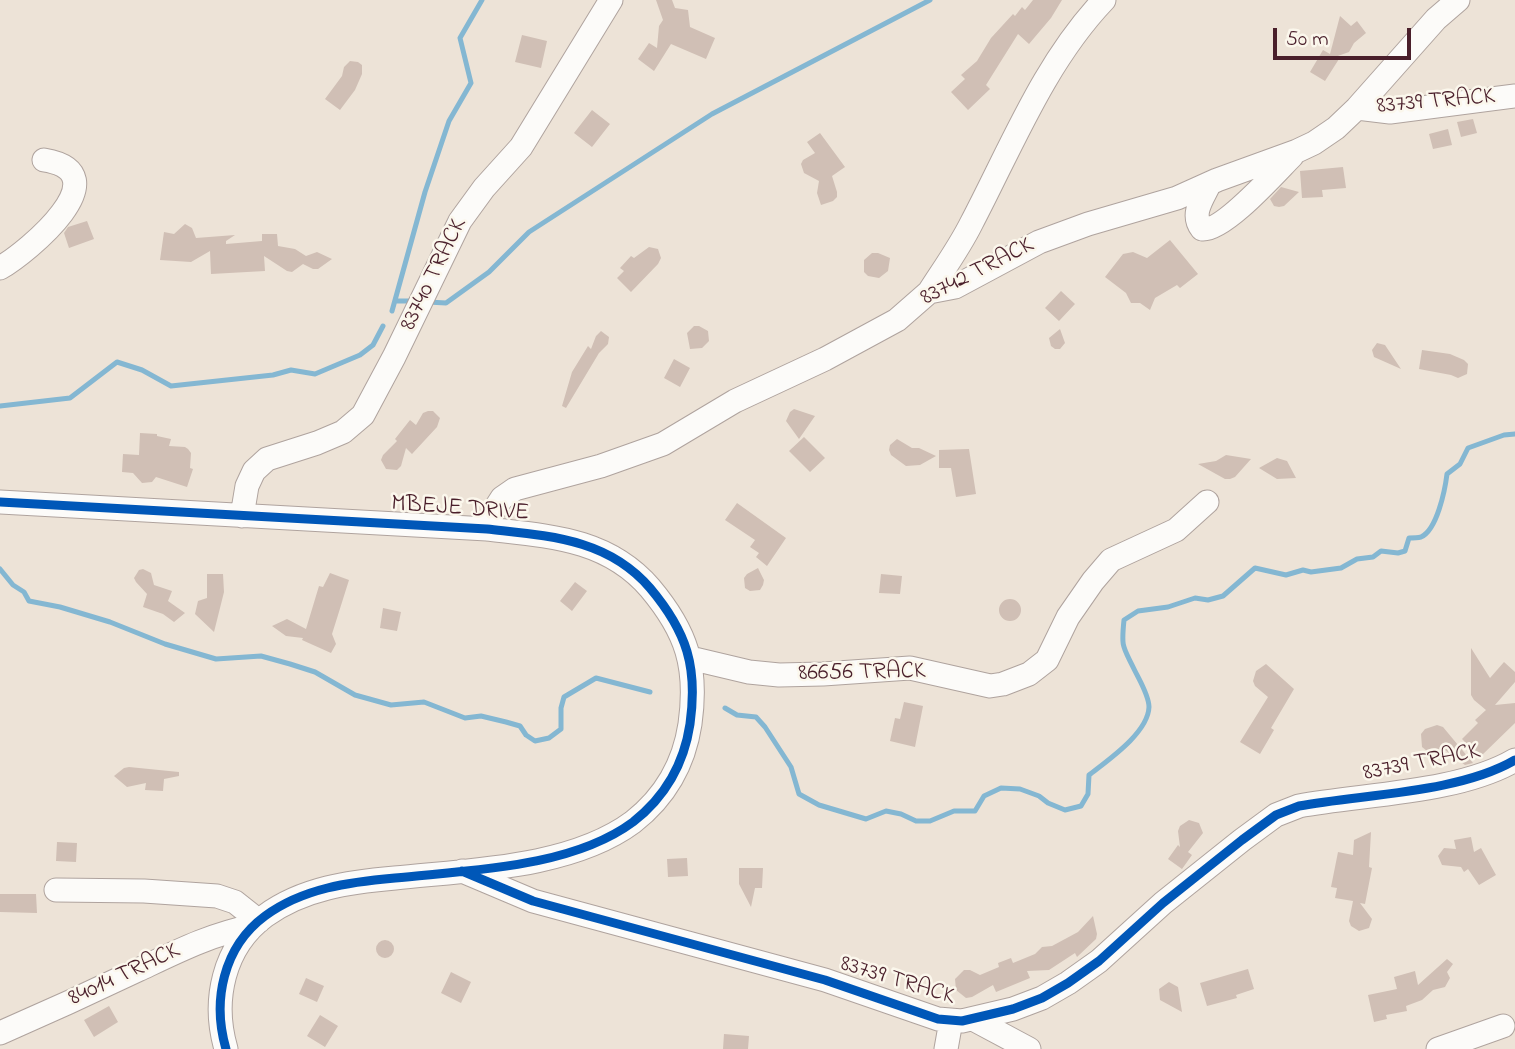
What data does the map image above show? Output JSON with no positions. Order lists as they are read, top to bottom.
{
  "streets": {
    "street": [
      "83739 TRACK",
      "83742 TRACK",
      "83740 TRACK",
      "MBEJE DRIVE",
      "86656 TRACK",
      "84014 TRACK"
    ]
  },
  "crossings": [
    ["83739 TRACK", "83742 TRACK"],
    ["83739 TRACK", "MBEJE DRIVE"],
    ["83742 TRACK", "MBEJE DRIVE"],
    ["83740 TRACK", "MBEJE DRIVE"],
    ["MBEJE DRIVE", "86656 TRACK"],
    ["MBEJE DRIVE", "84014 TRACK"]
  ],
  "scale_bar": "50 m"
}
